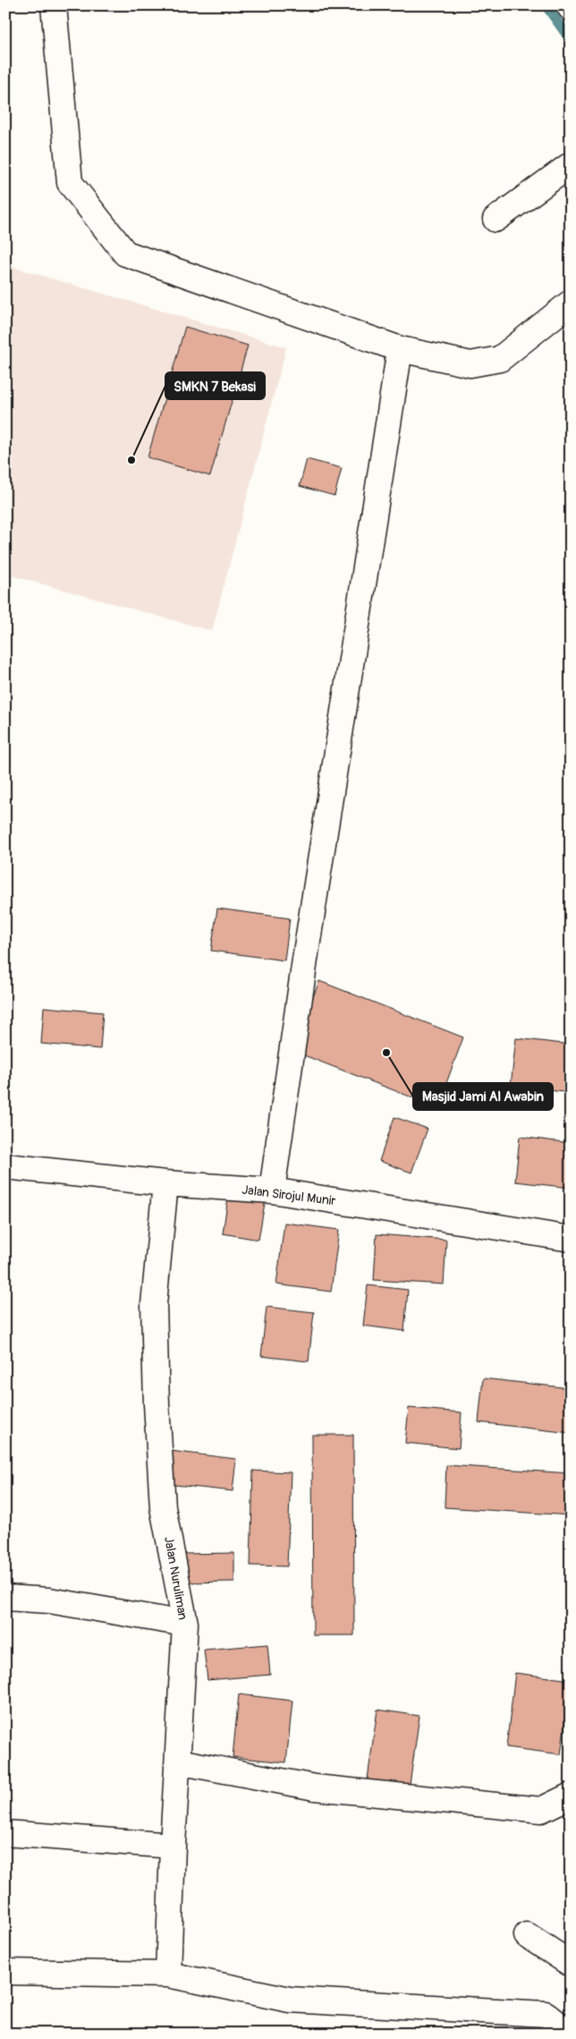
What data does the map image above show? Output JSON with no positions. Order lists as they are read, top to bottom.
{
  "streets": {
    "street": ["Jalan Sirojul Munir", "Jalan Nuruliman"]
  },
  "crossings": [
    ["Jalan Sirojul Munir", "Jalan Nuruliman"]
  ],
  "places": ["SMKN 7 Bekasi", "Masjid Jami Al Awabin"]
}
